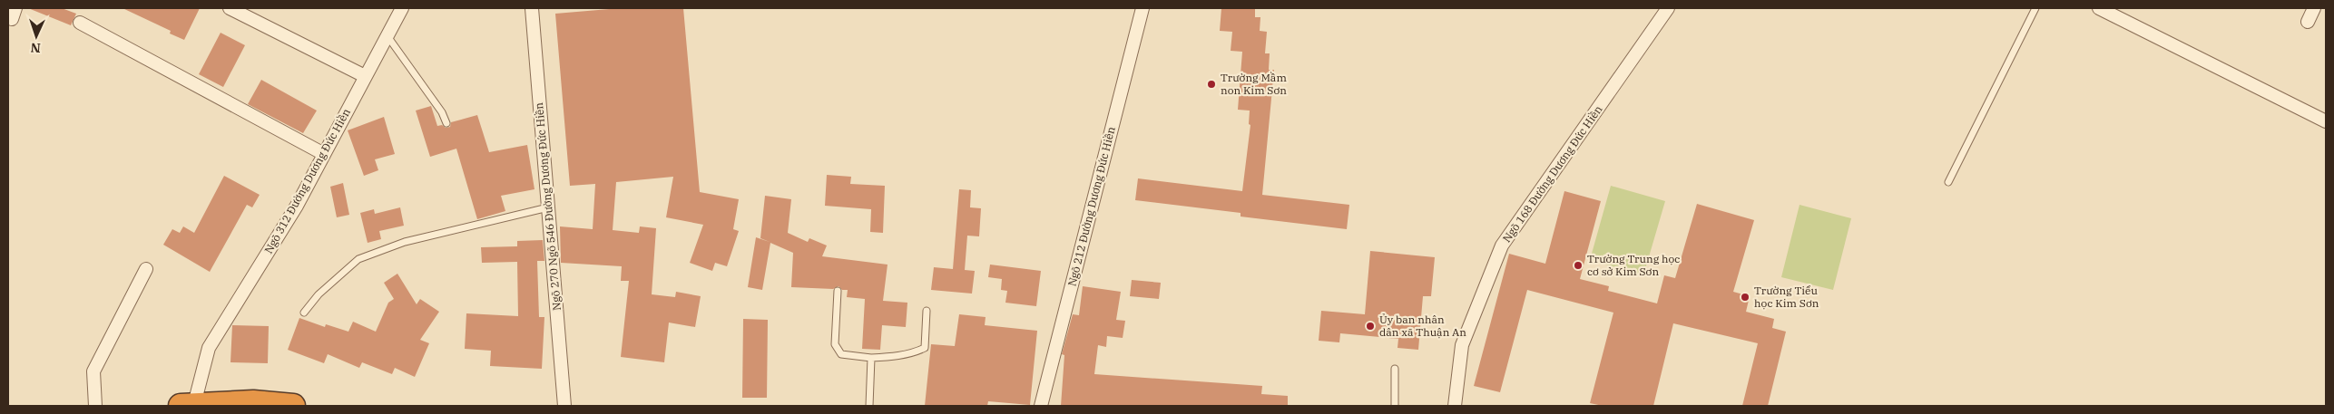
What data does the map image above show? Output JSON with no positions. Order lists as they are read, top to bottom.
{
  "streets": {
    "street": [
      "Ngõ 168 Đường Dương Đức Hiền",
      "Ngõ 312 Đường Dương Đức Hiền",
      "Ngõ 270 Ngõ 546 Đường Dương Đức Hiền",
      "Ngõ 212 Đường Dương Đức Hiền"
    ]
  },
  "places": [
    "Trường Mầm non Kim Sơn",
    "Trường Trung học cơ sở Kim Sơn",
    "Trường Tiểu học Kim Sơn",
    "Ủy ban nhân dân xã Thuận An"
  ],
  "north": "bottom"
}
